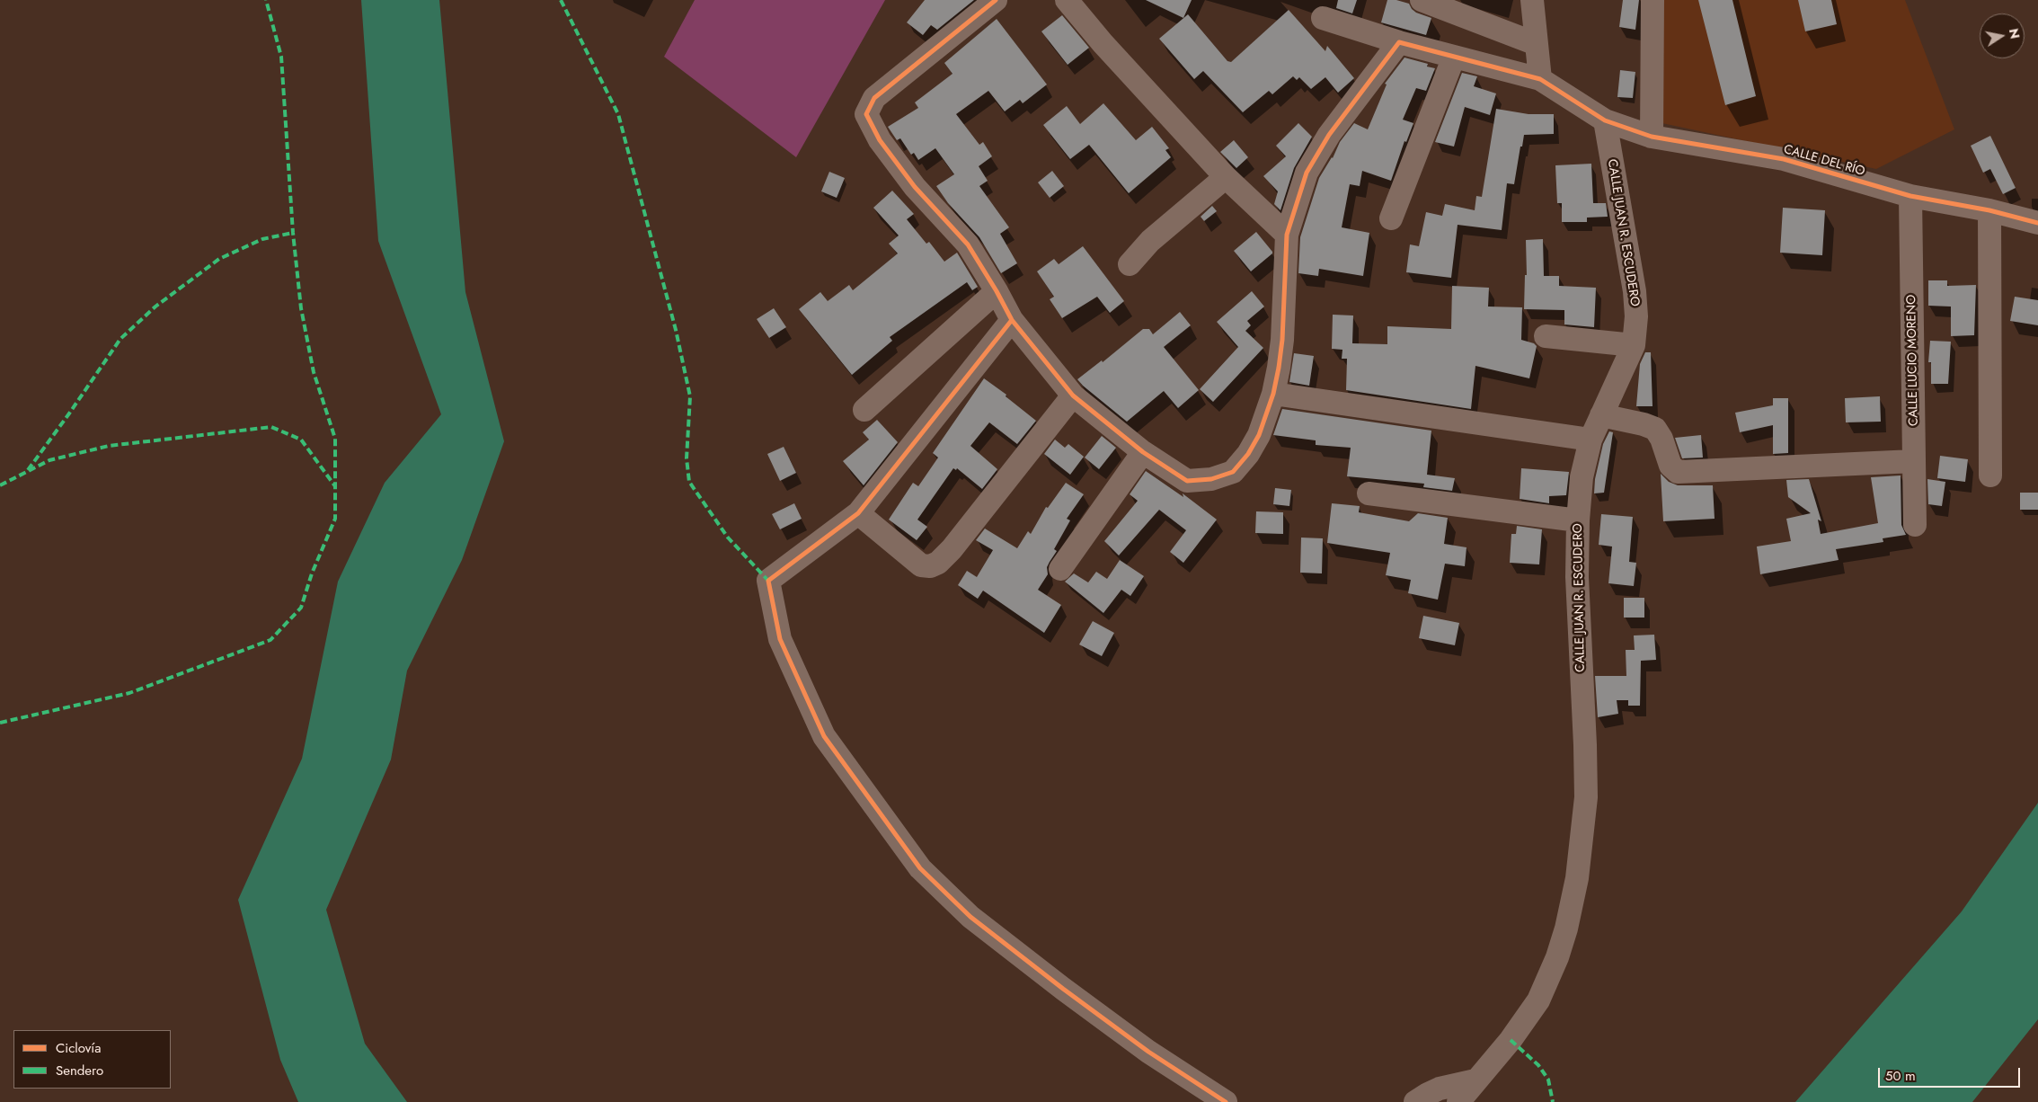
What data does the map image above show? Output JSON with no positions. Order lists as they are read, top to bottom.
{
  "streets": {
    "street": ["CALLE DEL RÍO", "CALLE JUAN R. ESCUDERO", "CALLE LUCIO MORENO"]
  },
  "crossings": [
    ["CALLE DEL RÍO", "CALLE JUAN R. ESCUDERO"],
    ["CALLE DEL RÍO", "CALLE LUCIO MORENO"]
  ],
  "legend": ["Ciclovía", "Sendero"],
  "scale_bar": "50 m",
  "north": "right"
}
